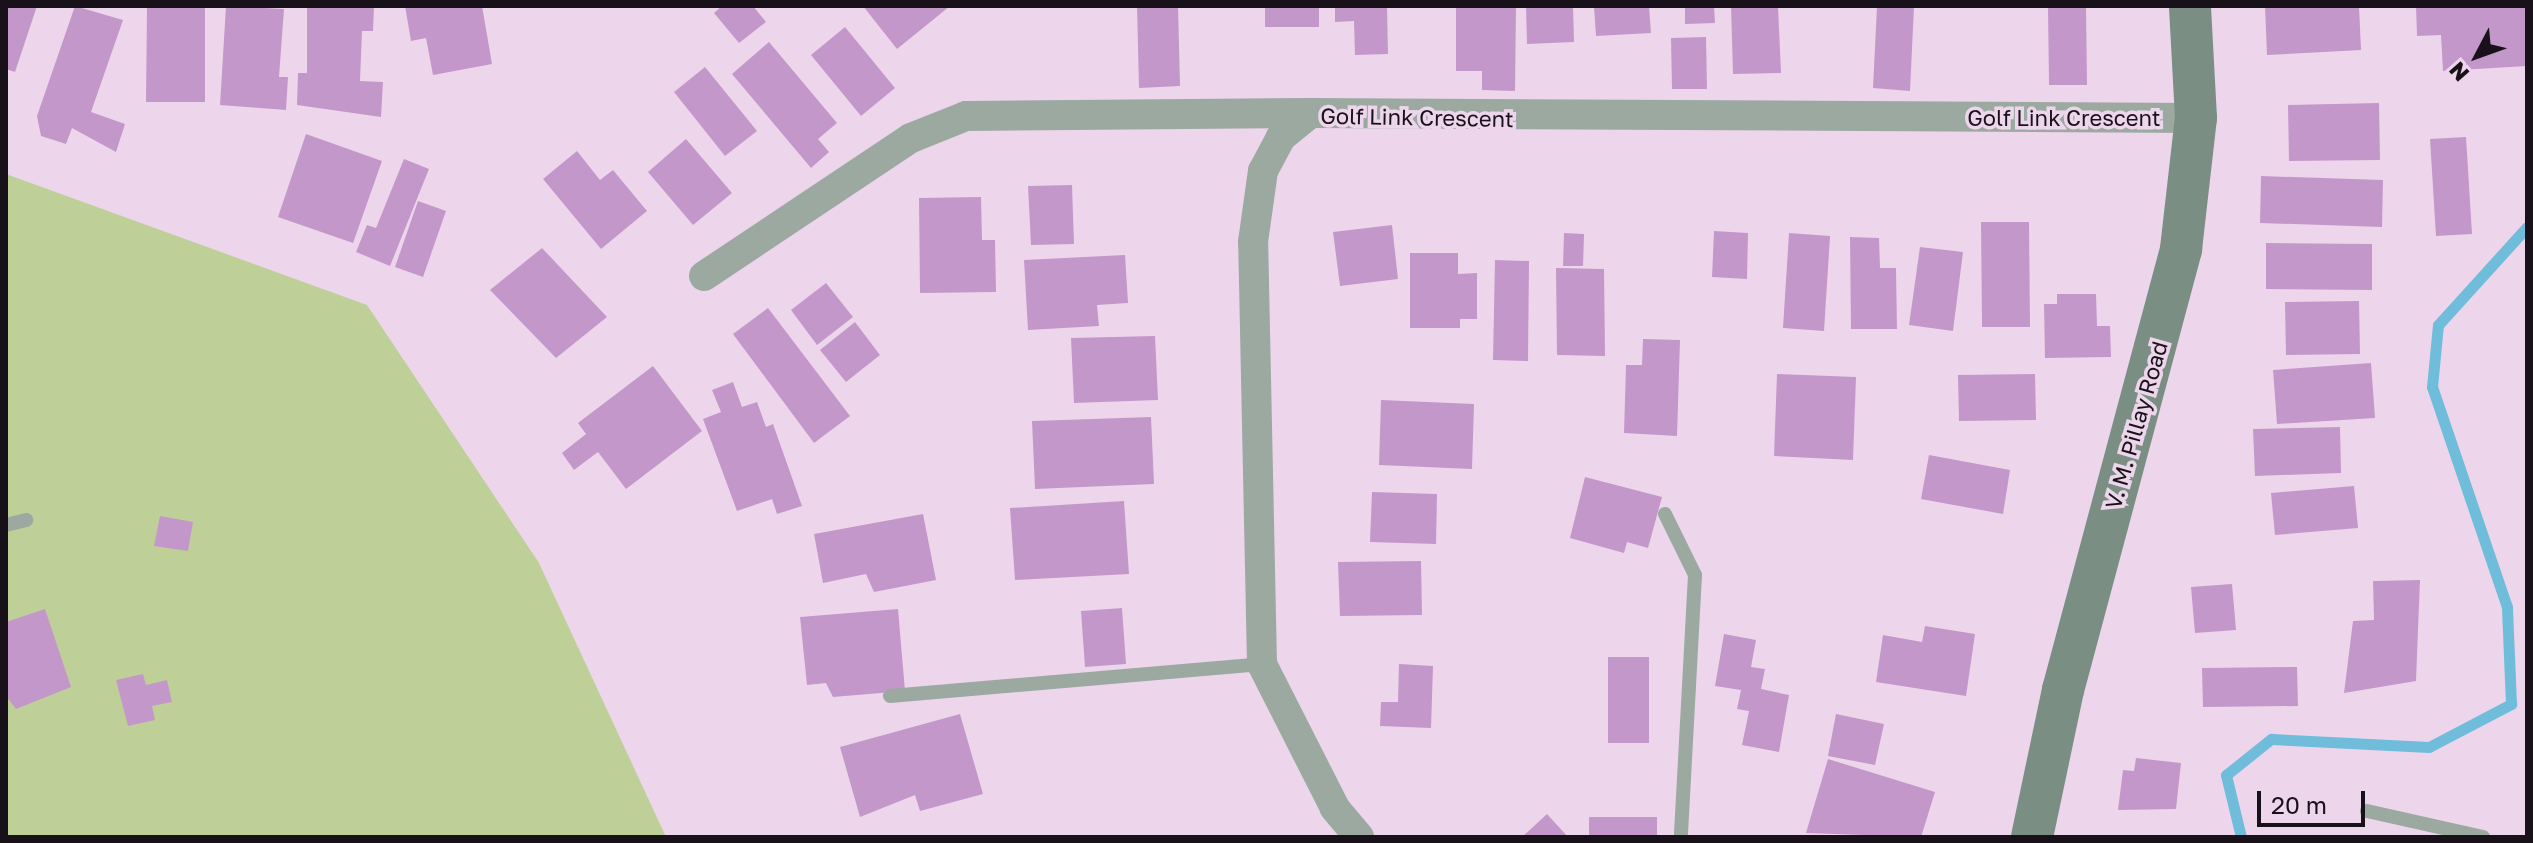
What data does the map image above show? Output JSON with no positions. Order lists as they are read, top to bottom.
{
  "streets": {
    "main road": ["V. M. Pillay Road"],
    "street": ["Golf Link Crescent"]
  },
  "crossings": [
    ["Golf Link Crescent", "V. M. Pillay Road"]
  ],
  "scale_bar": "20 m",
  "north": "bottom left"
}
